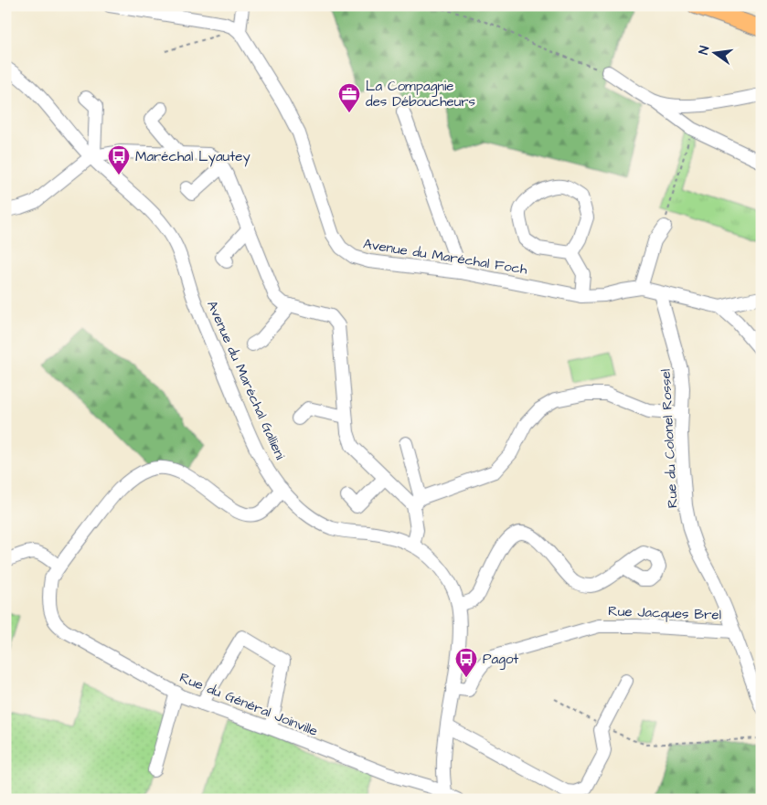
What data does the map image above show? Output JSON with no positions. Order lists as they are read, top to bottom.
{
  "streets": {
    "street": [
      "Avenue du Maréchal Foch",
      "Avenue du Maréchal Gallieni",
      "Rue du Colonel Rossel",
      "Rue Jacques Brel",
      "Rue du Général Joinville"
    ]
  },
  "crossings": [
    ["Avenue du Maréchal Foch", "Rue du Colonel Rossel"],
    ["Avenue du Maréchal Gallieni", "Rue Jacques Brel"],
    ["Avenue du Maréchal Gallieni", "Rue du Général Joinville"],
    ["Rue du Colonel Rossel", "Rue Jacques Brel"]
  ],
  "places": {
    "office": ["La Compagnie des Déboucheurs"],
    "bus stop": ["Maréchal Lyautey", "Pagot"]
  },
  "north": "left"
}
